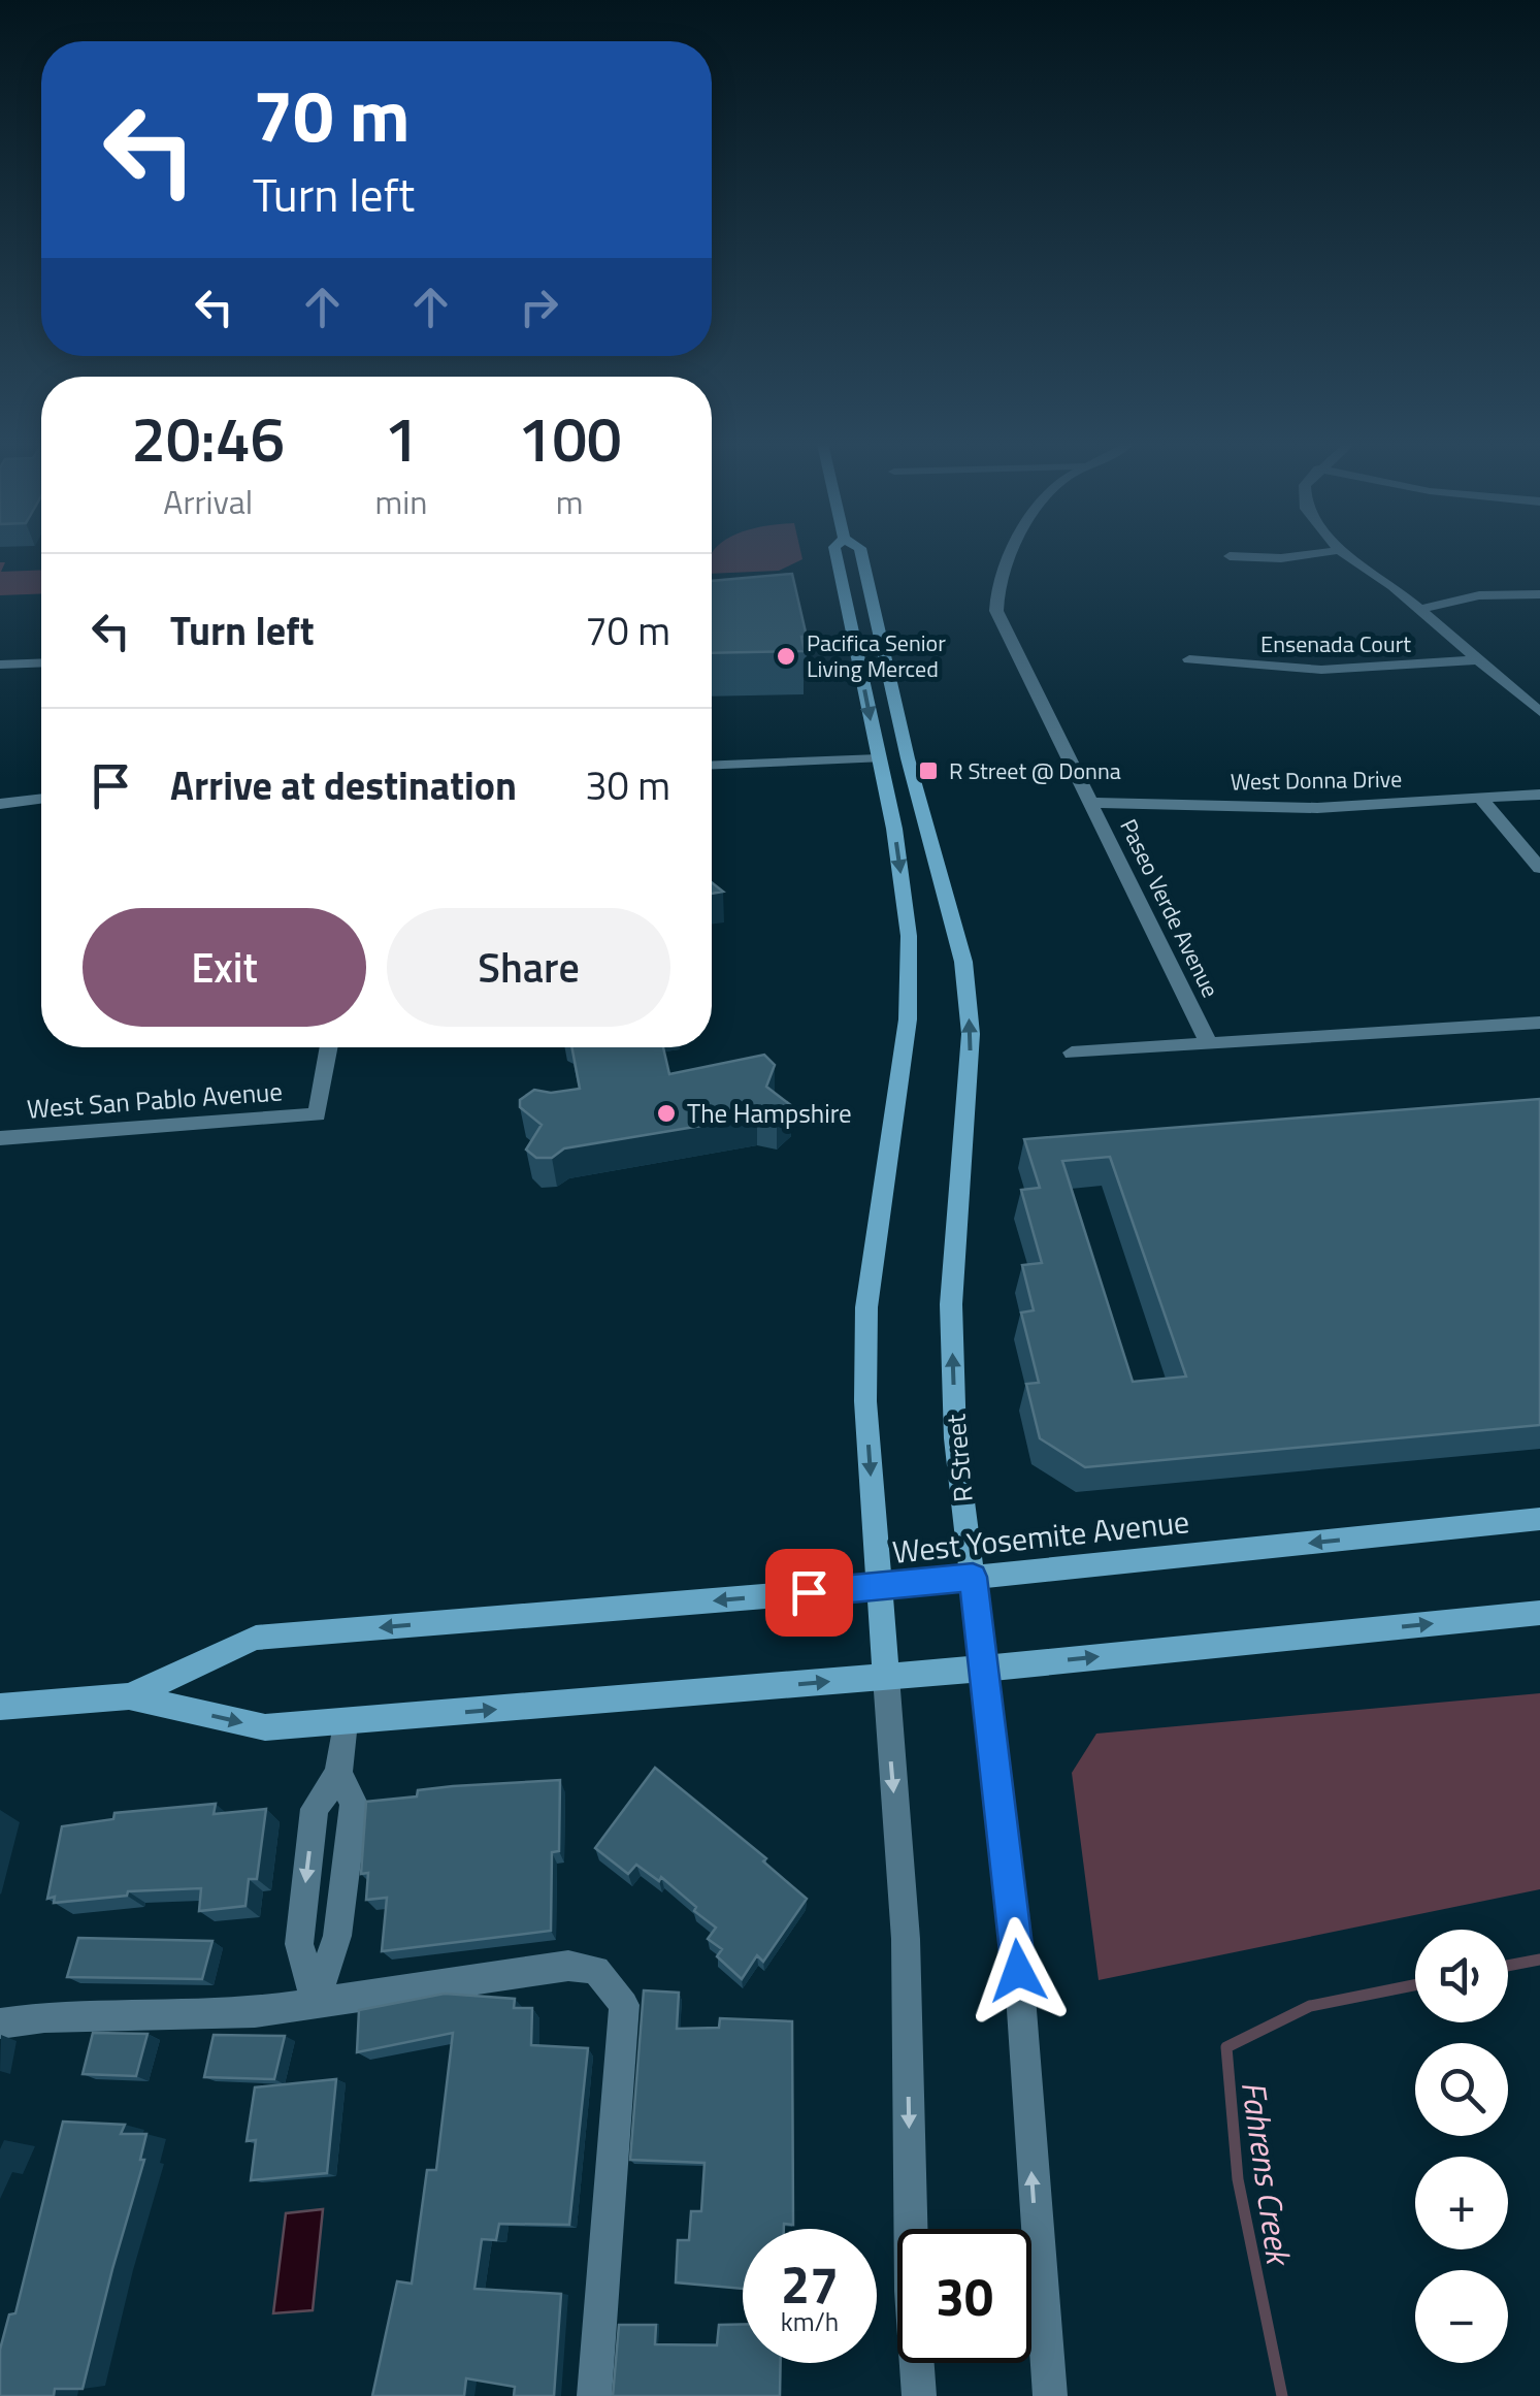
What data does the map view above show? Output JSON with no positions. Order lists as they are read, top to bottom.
{
  "streets": {
    "street": [
      "Ensenada Court",
      "West Donna Drive",
      "Paseo Verde Avenue",
      "West San Pablo Avenue",
      "R Street",
      "West Yosemite Avenue"
    ]
  },
  "crossings": [
    ["West Donna Drive", "Paseo Verde Avenue"],
    ["R Street", "West Yosemite Avenue"]
  ],
  "water": ["Fahrens Creek"],
  "places": {
    "other": ["Pacifica Senior Living Merced", "The Hampshire"],
    "transit": ["R Street @ Donna"]
  },
  "page": {
    "turn": ["70 m", "Turn left"],
    "eta": [
      "20:46",
      "Arrival",
      "1",
      "min",
      "100",
      "m"
    ],
    "list": [
      {
        "name": "Turn left",
        "value": "70 m"
      },
      {
        "name": "Arrive at destination",
        "value": "30 m"
      }
    ],
    "buttons": ["Exit", "Share"],
    "map_buttons": ["+", "−"],
    "speed": "27 km/h",
    "limit": "30"
  }
}
